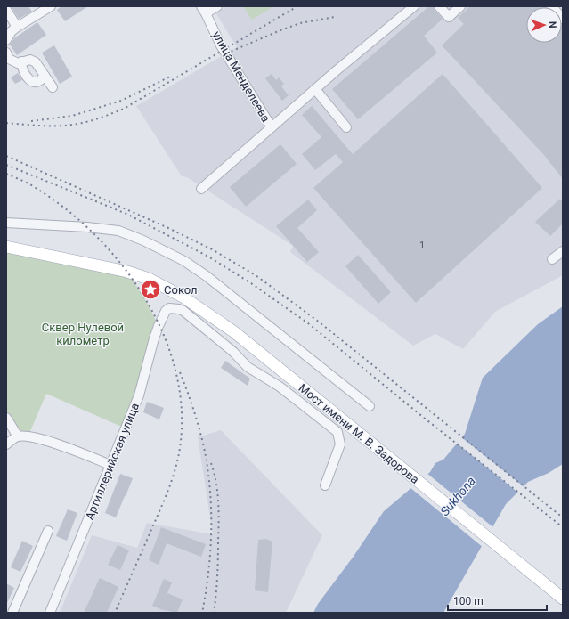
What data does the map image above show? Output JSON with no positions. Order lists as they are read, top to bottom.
{
  "streets": {
    "main road": ["Мост имени М. В. Задорова"],
    "street": ["улица Менделеева", "Артиллерийская улица"]
  },
  "water": ["Sukhona"],
  "parks": ["Сквер Нулевой километр"],
  "places": {
    "place": ["Сокол"]
  },
  "house_numbers": ["1"],
  "scale_bar": "100 m",
  "north": "right"
}
